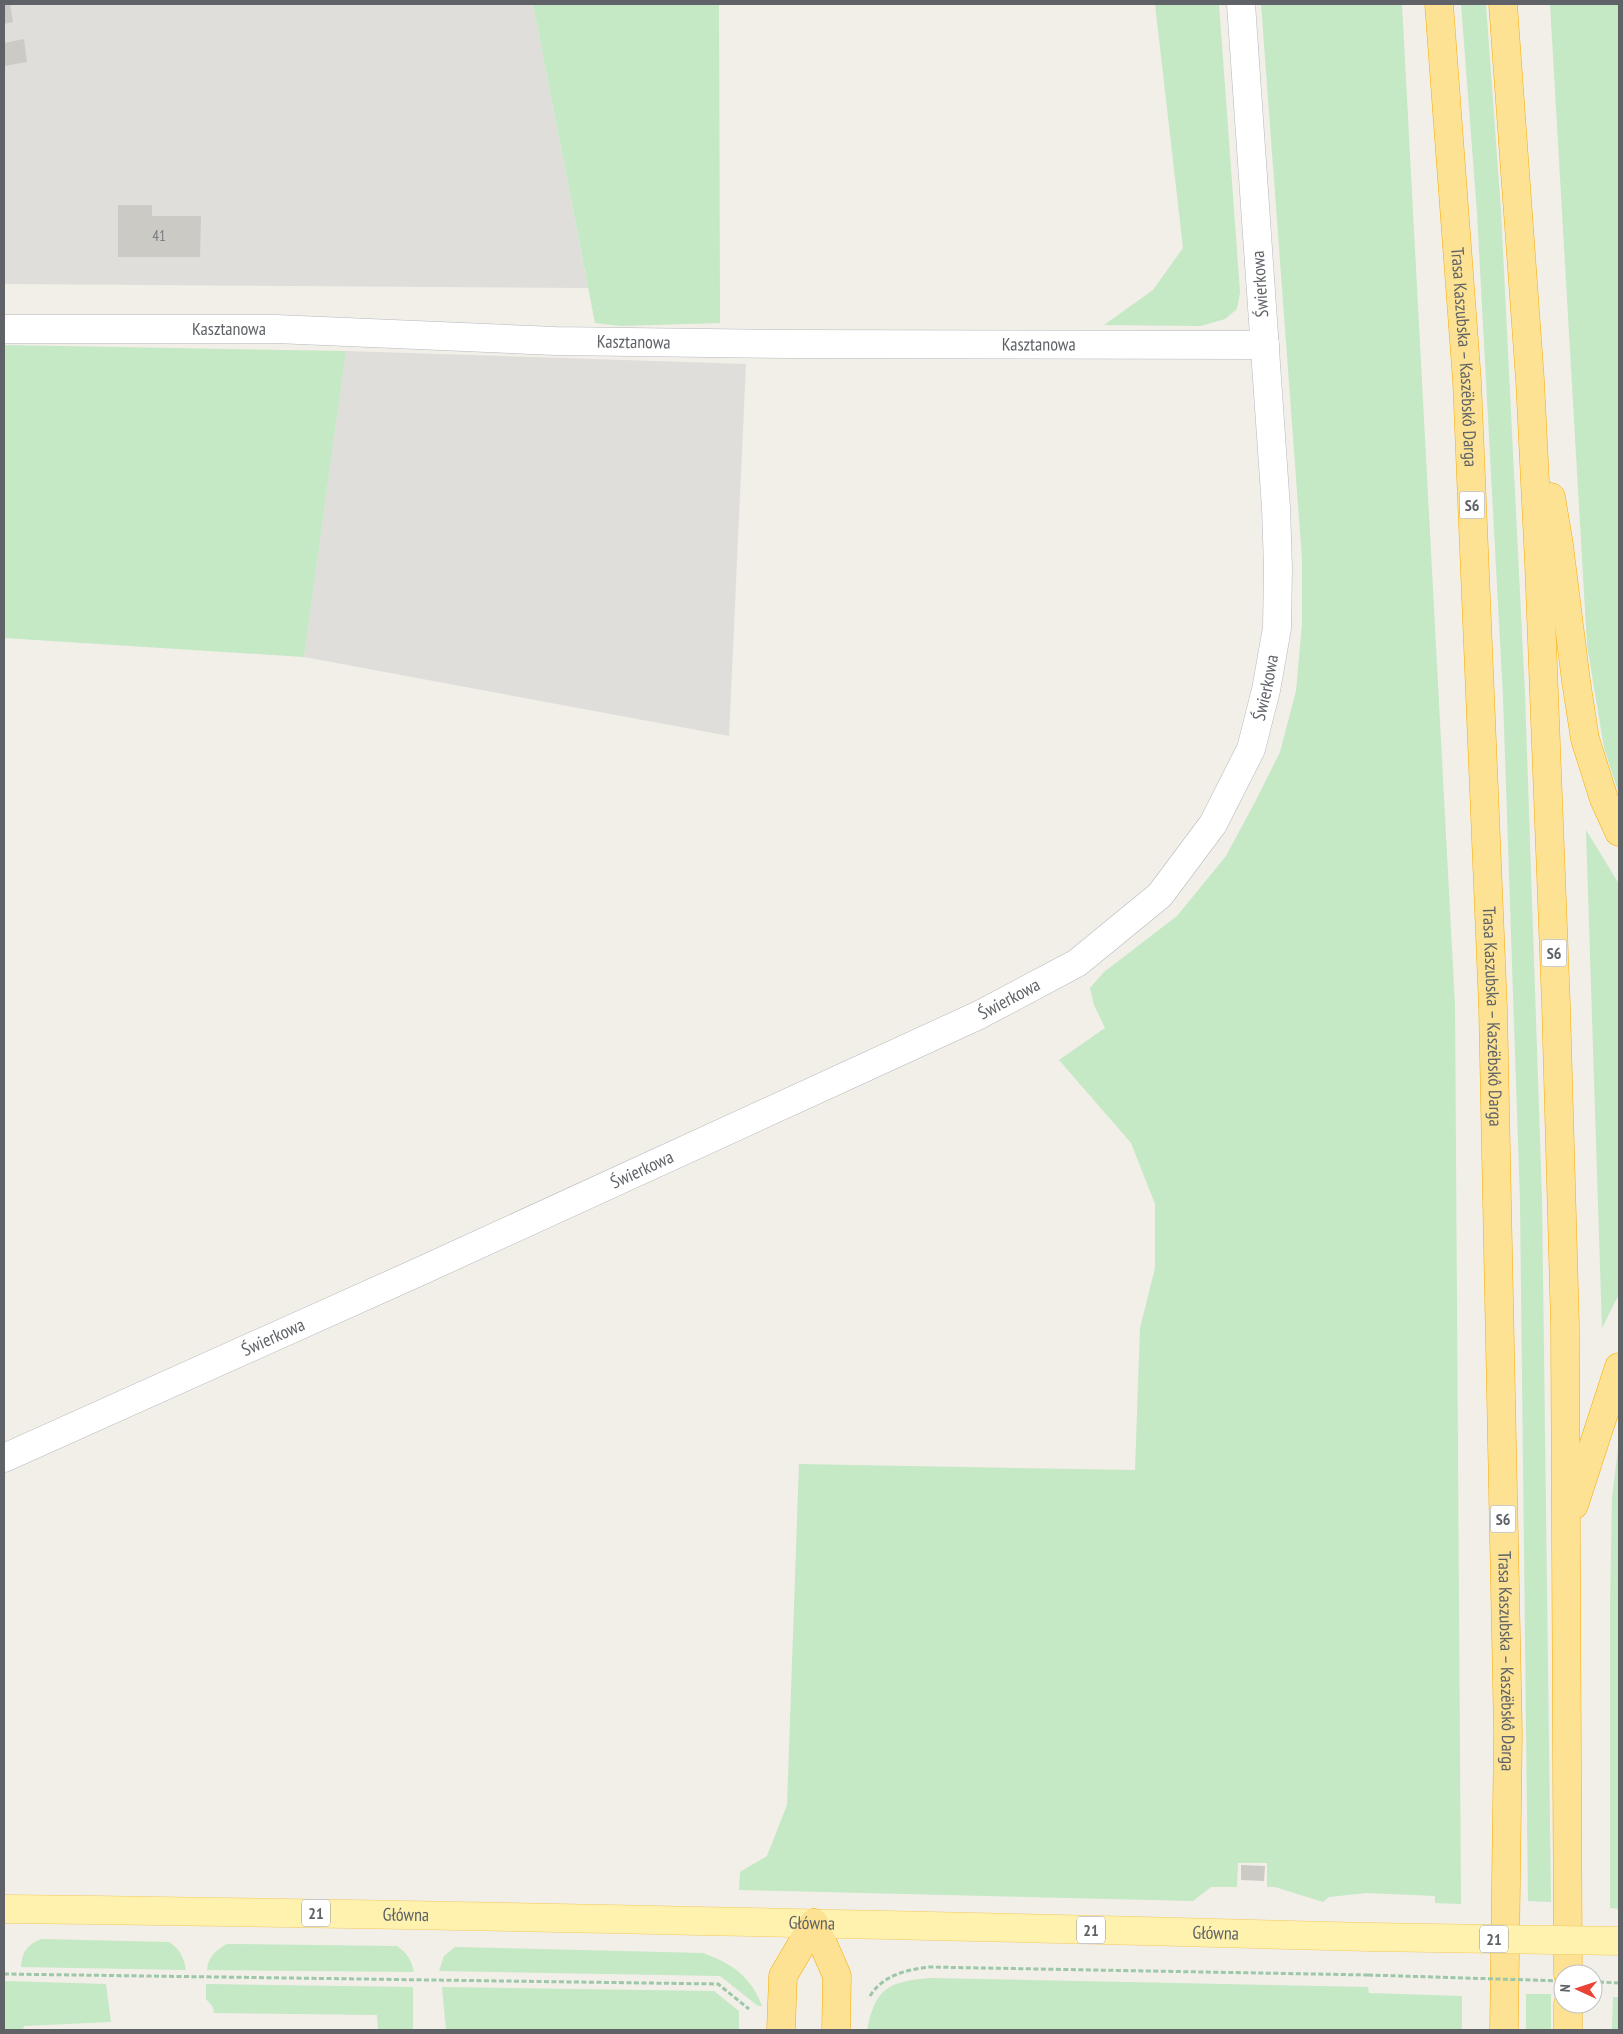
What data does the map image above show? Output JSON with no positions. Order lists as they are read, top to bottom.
{
  "streets": {
    "highway": ["Trasa Kaszubska – Kaszëbskô Darga", "S6"],
    "main road": ["21", "Główna"],
    "street": ["Świerkowa", "Kasztanowa"]
  },
  "crossings": [
    ["Świerkowa", "Kasztanowa"]
  ],
  "house_numbers": ["41"],
  "north": "left"
}
